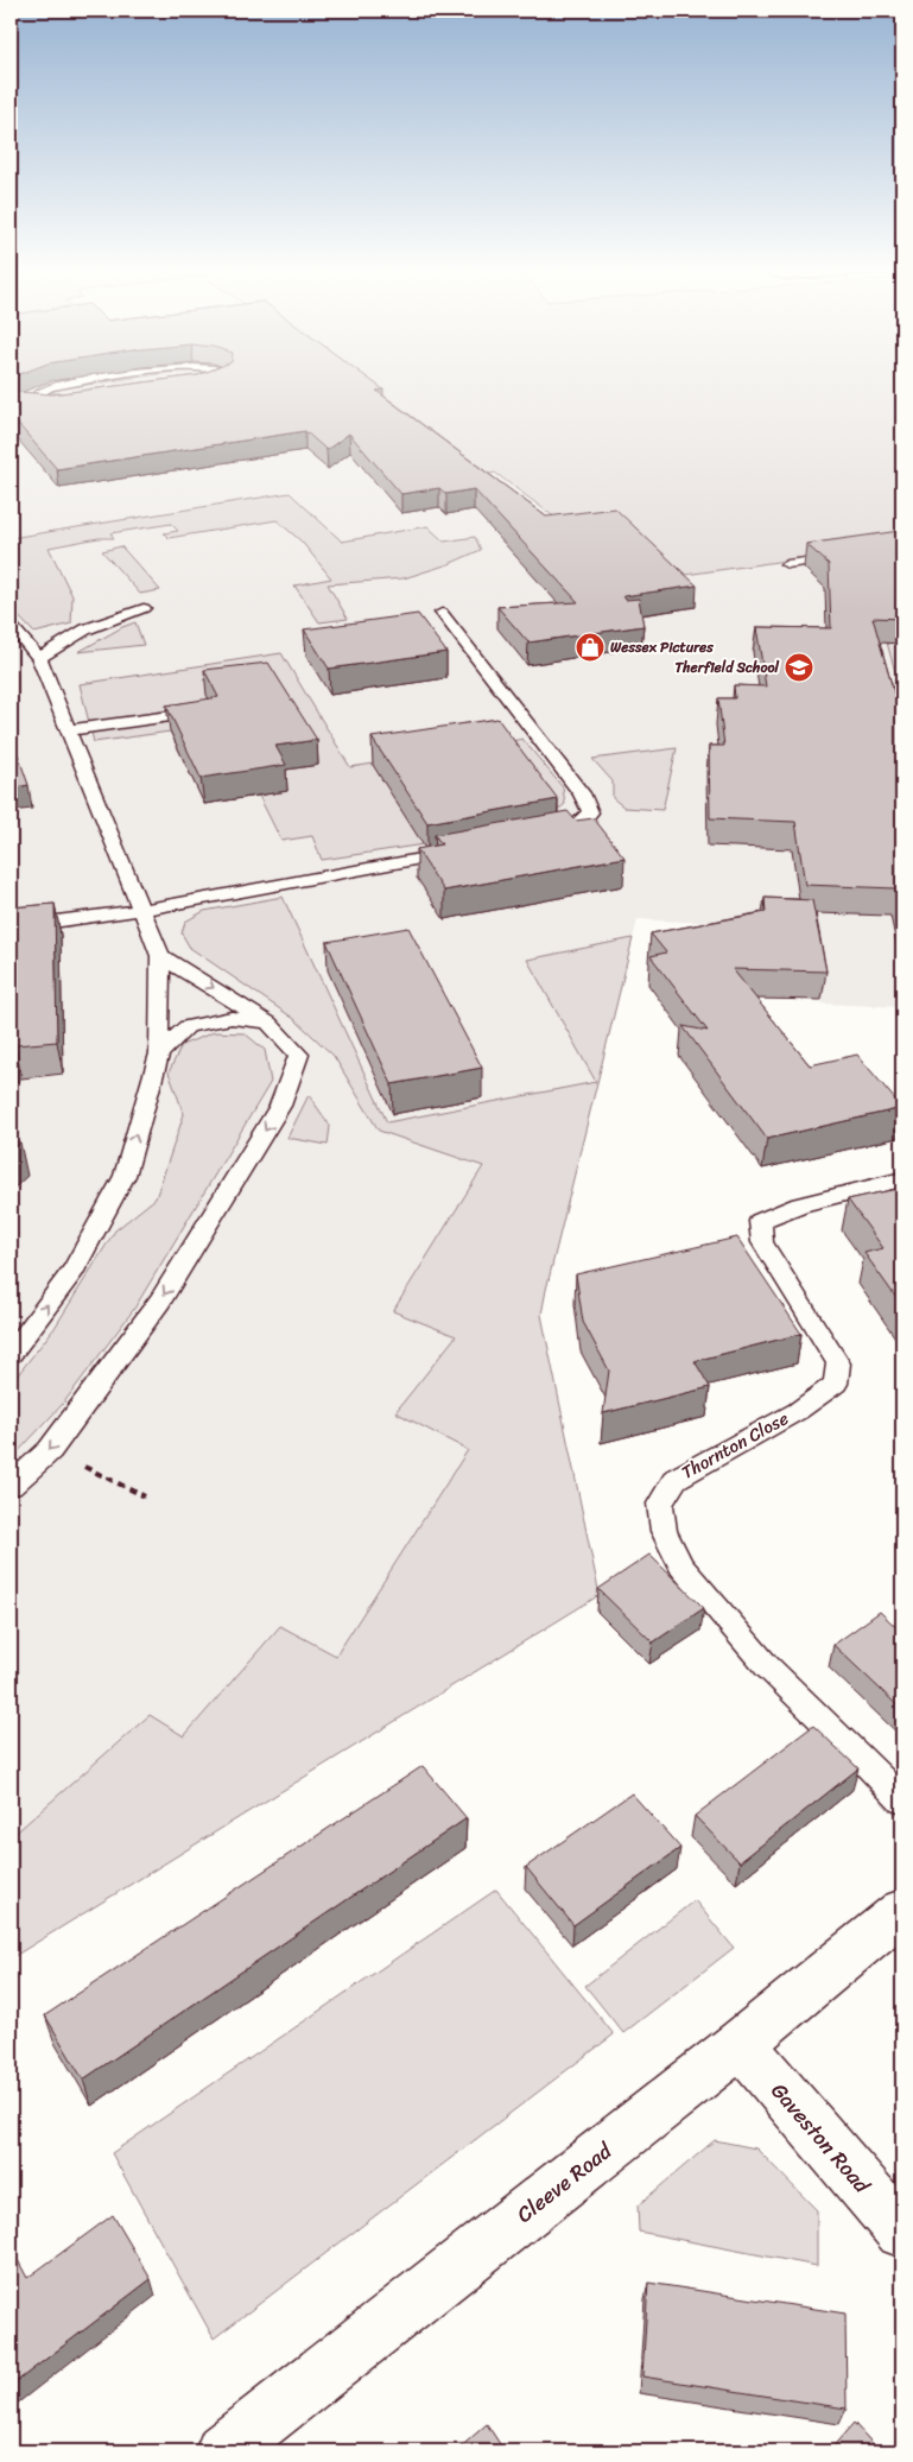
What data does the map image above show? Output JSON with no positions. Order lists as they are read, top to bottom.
{
  "streets": {
    "street": ["Gaveston Road", "Cleeve Road"],
    "lane": ["Thornton Close"]
  },
  "crossings": [
    ["Gaveston Road", "Cleeve Road"]
  ],
  "places": {
    "shop": ["Wessex Pictures"],
    "school or university": ["Therfield School"]
  }
}
